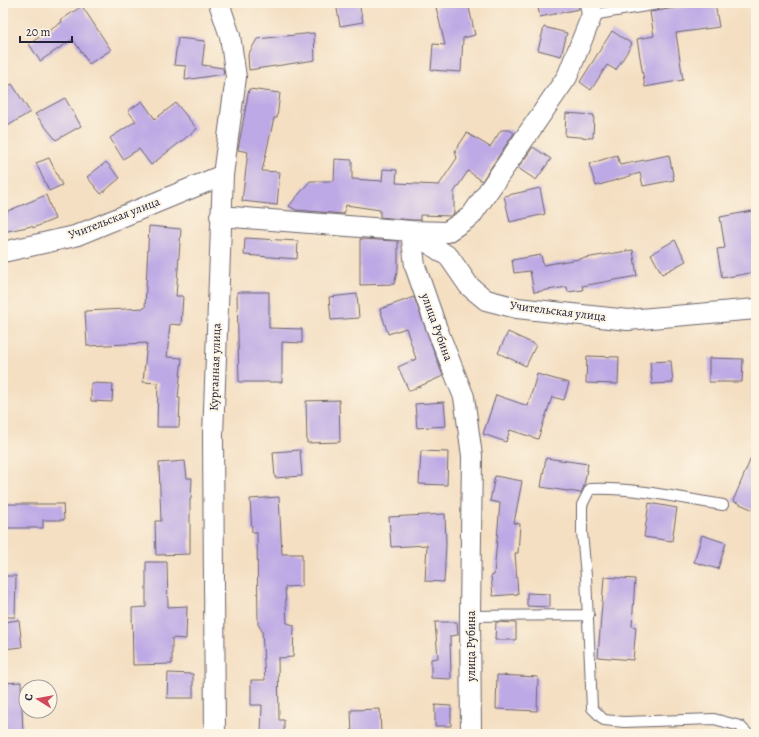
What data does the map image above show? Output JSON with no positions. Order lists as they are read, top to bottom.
{
  "streets": {
    "street": ["Учительская улица", "улица Рубина", "Курганная улица"]
  },
  "crossings": [
    ["Учительская улица", "улица Рубина"],
    ["Учительская улица", "Курганная улица"]
  ],
  "scale_bar": "20 m",
  "north": "left"
}
